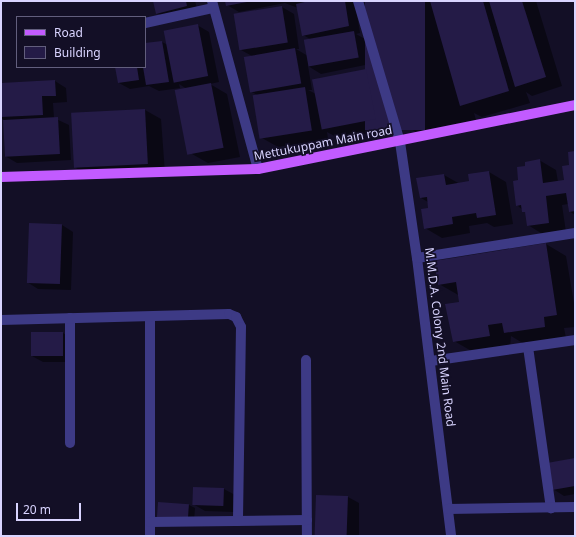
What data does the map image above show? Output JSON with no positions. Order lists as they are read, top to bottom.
{
  "streets": {
    "main road": ["Mettukuppam Main road"],
    "street": ["M.M.D.A. Colony 2nd Main Road"]
  },
  "crossings": [
    ["Mettukuppam Main road", "M.M.D.A. Colony 2nd Main Road"]
  ],
  "legend": ["Road", "Building"],
  "scale_bar": "20 m"
}
